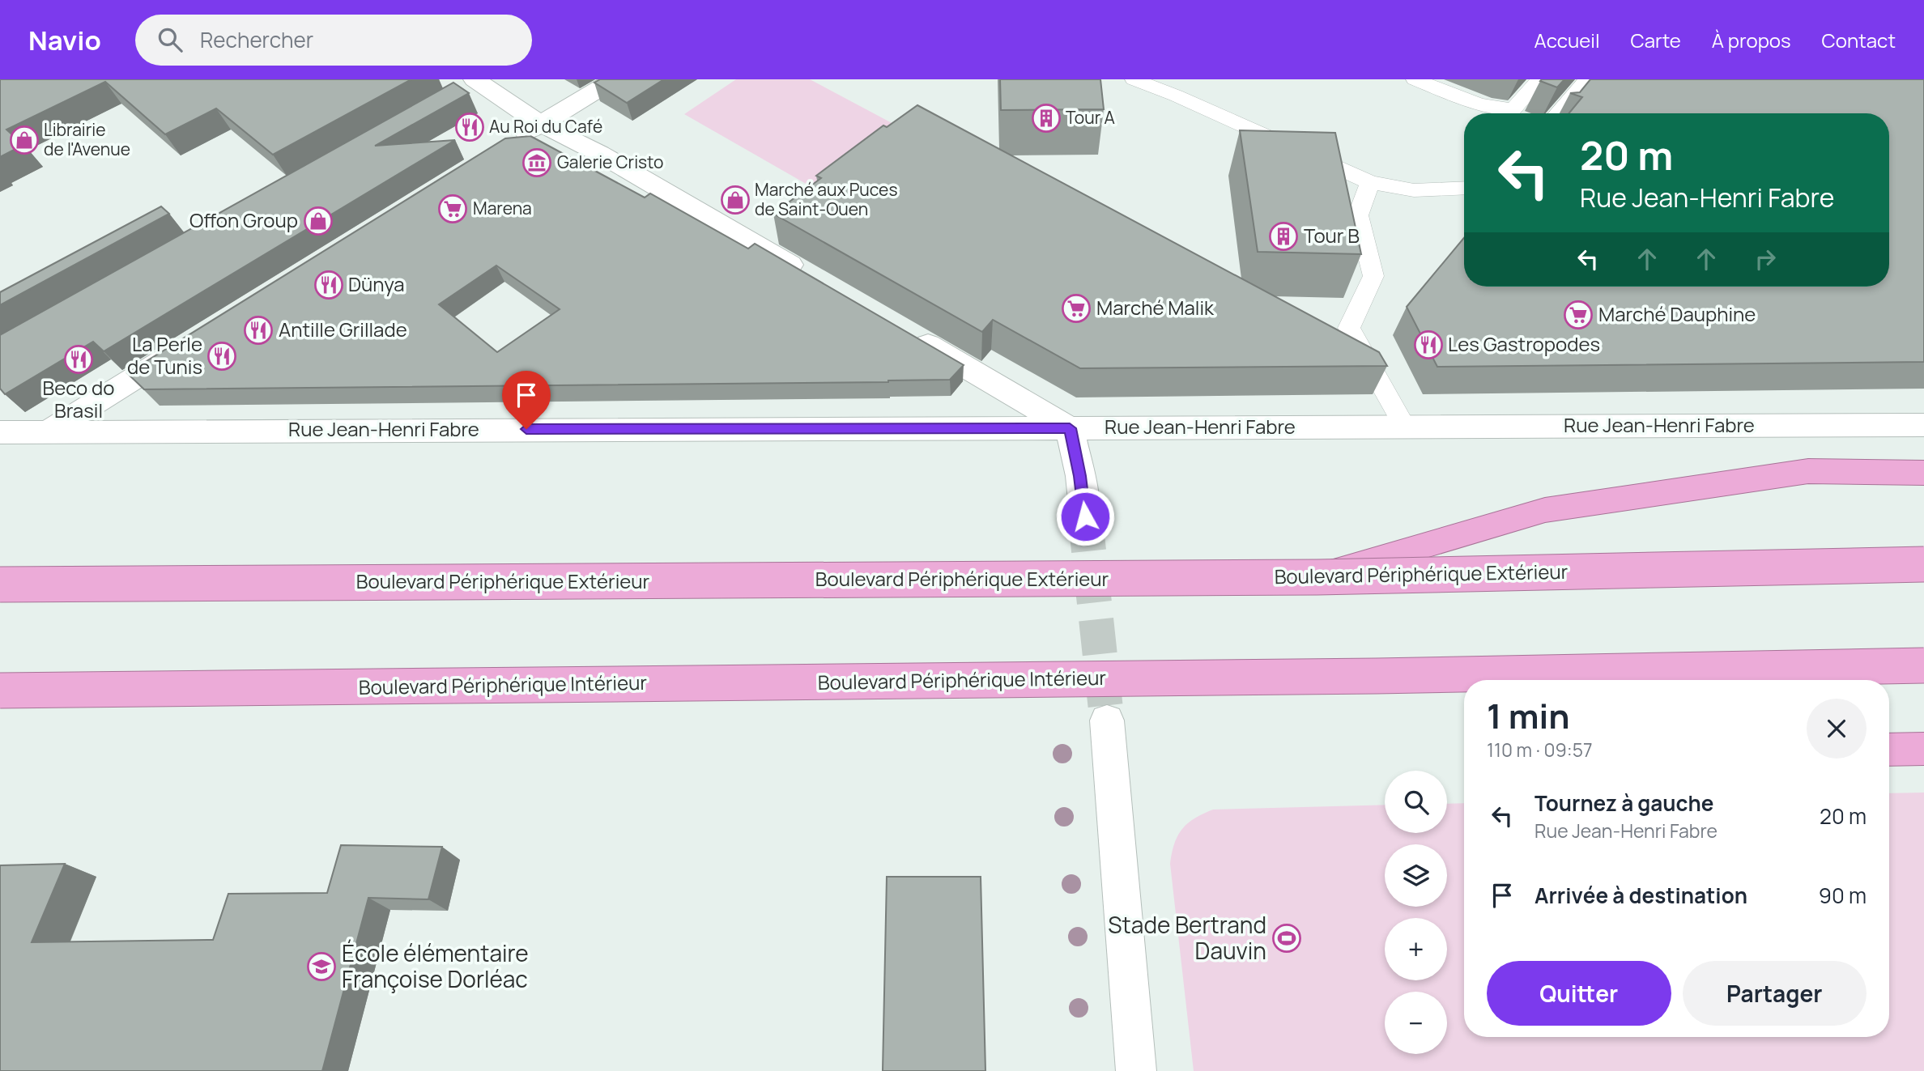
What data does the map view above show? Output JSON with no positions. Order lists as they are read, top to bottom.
{
  "streets": {
    "highway": ["Boulevard Périphérique Extérieur", "Boulevard Périphérique Intérieur"],
    "street": ["Rue Jean-Henri Fabre"]
  },
  "places": {
    "building": ["Tour A", "Tour B"],
    "restaurant": [
      "Au Roi du Café",
      "Dünya",
      "Antille Grillade",
      "Les Gastropodes",
      "La Perle de Tunis",
      "Beco do Brasil"
    ],
    "shop": ["Librairie de l'Avenue", "Marché aux Puces de Saint-Ouen", "Offon Group"],
    "museum": ["Galerie Cristo"],
    "supermarket": ["Marena", "Marché Malik", "Marché Dauphine"],
    "sports": ["Stade Bertrand Dauvin"],
    "school or university": ["École élémentaire Françoise Dorléac"]
  },
  "page": {
    "header": "Navio",
    "search": "Rechercher",
    "nav": [
      "Accueil",
      "Carte",
      "À propos",
      "Contact"
    ],
    "turn": ["20 m", "Rue Jean-Henri Fabre"],
    "heading": ["1 min", "110 m · 09:57"],
    "map_buttons": ["+", "−"],
    "list": [
      {
        "name": "Tournez à gauche",
        "note": "Rue Jean-Henri Fabre",
        "value": "20 m"
      },
      {
        "name": "Arrivée à destination",
        "value": "90 m"
      }
    ],
    "buttons": ["Quitter", "Partager"]
  }
}
